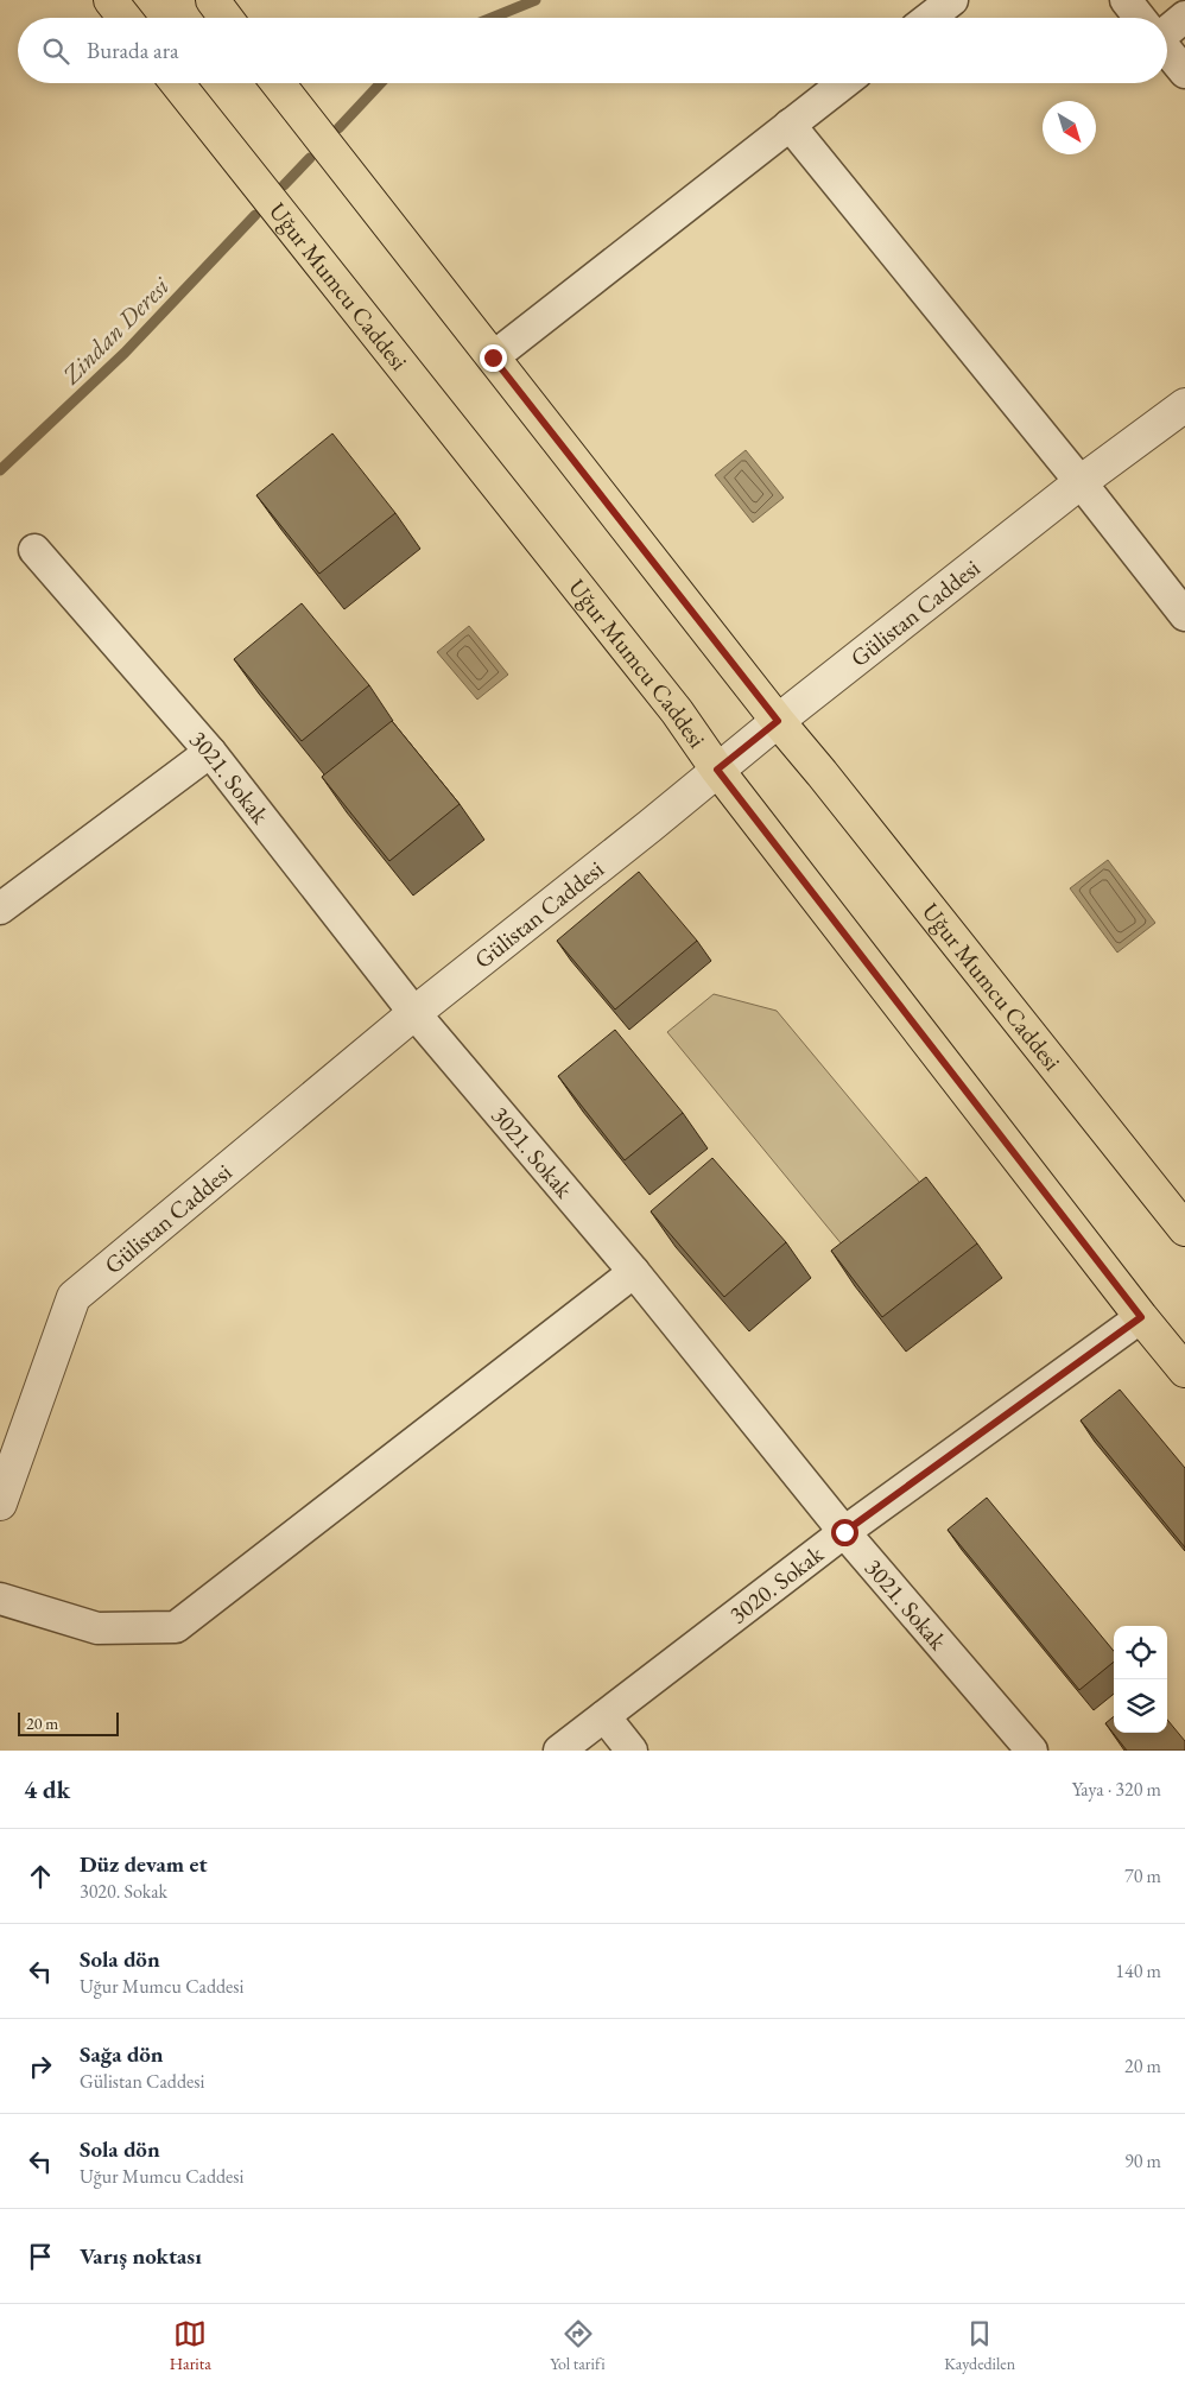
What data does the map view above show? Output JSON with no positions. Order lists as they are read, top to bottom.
{
  "streets": {
    "main road": ["Uğur Mumcu Caddesi"],
    "street": ["Gülistan Caddesi", "3021. Sokak", "3020. Sokak"]
  },
  "crossings": [
    ["Uğur Mumcu Caddesi", "Gülistan Caddesi"],
    ["Uğur Mumcu Caddesi", "3020. Sokak"],
    ["Gülistan Caddesi", "3021. Sokak"],
    ["3021. Sokak", "3020. Sokak"]
  ],
  "water": ["Zindan Deresi"],
  "scale_bar": "20 m",
  "north": "bottom right",
  "page": {
    "search": "Burada ara",
    "scale": "20 m",
    "heading": ["4 dk", "Yaya · 320 m"],
    "list": [
      ["Düz devam et", "3020. Sokak", "70 m"],
      ["Sola dön", "Uğur Mumcu Caddesi", "140 m"],
      ["Sağa dön", "Gülistan Caddesi", "20 m"],
      ["Sola dön", "Uğur Mumcu Caddesi", "90 m"],
      "Varış noktası"
    ],
    "nav": ["Harita", "Yol tarifi", "Kaydedilen"]
  }
}
